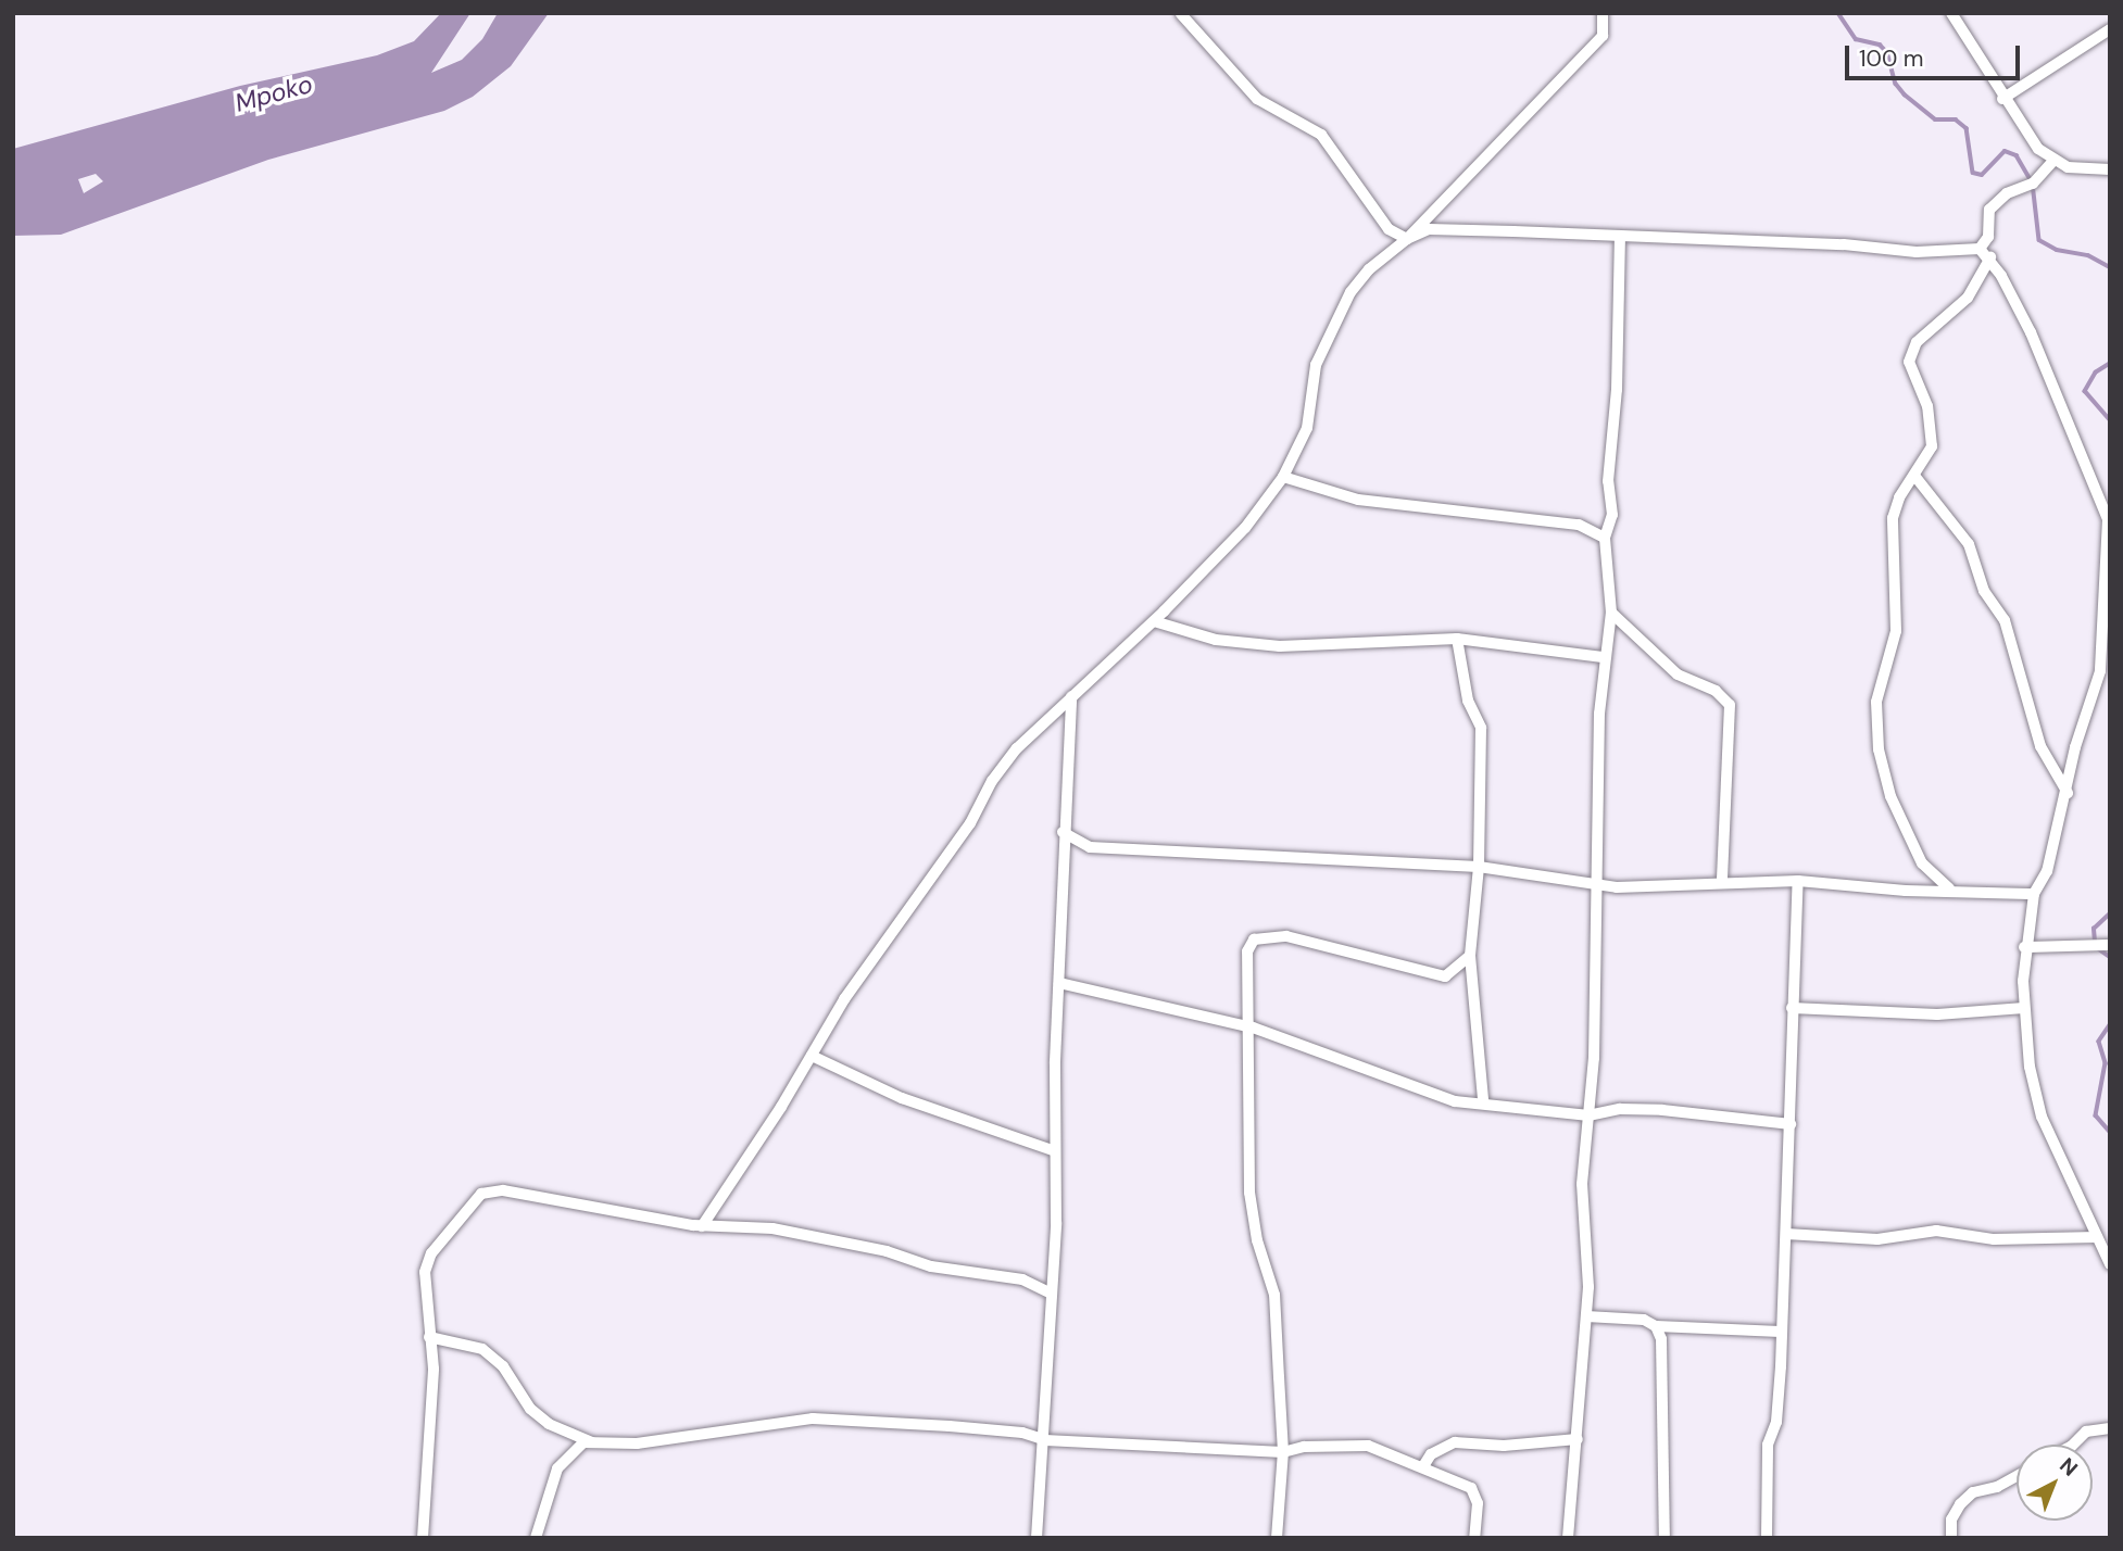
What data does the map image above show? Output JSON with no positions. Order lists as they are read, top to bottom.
{
  "water": ["Mpoko"],
  "scale_bar": "100 m",
  "north": "top right"
}
